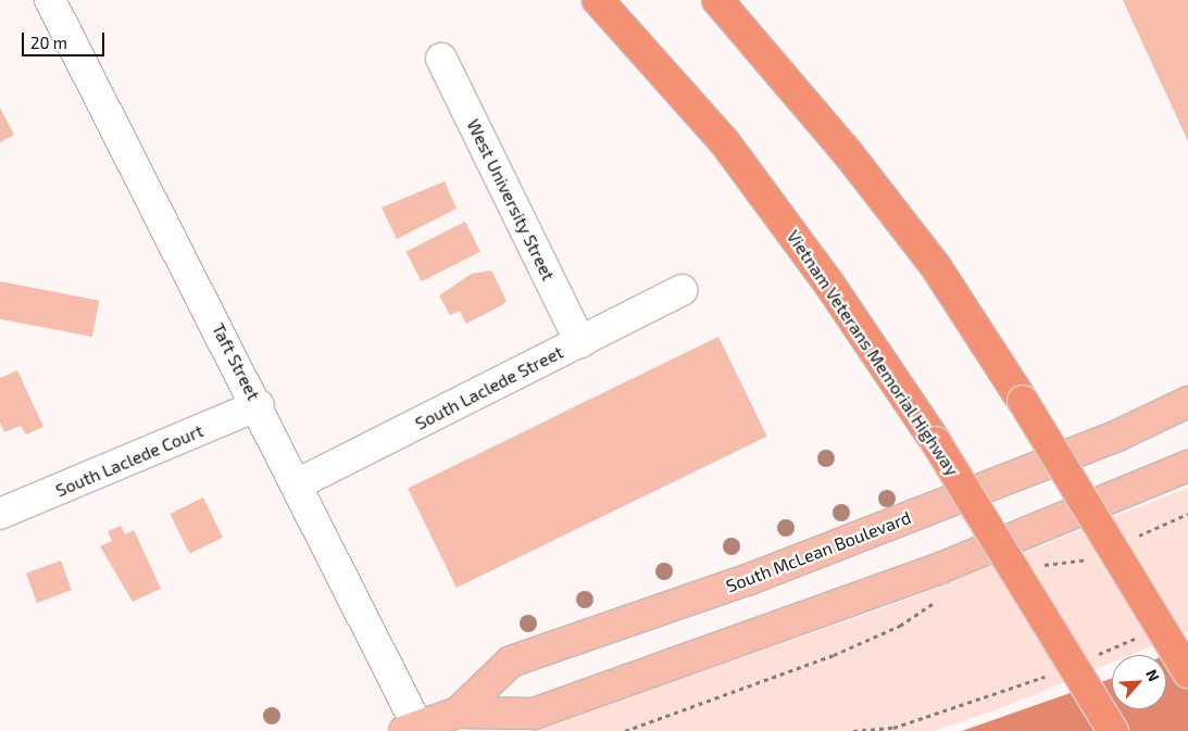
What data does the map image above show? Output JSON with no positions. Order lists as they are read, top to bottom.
{
  "streets": {
    "highway": ["Vietnam Veterans Memorial Highway"],
    "main road": ["South McLean Boulevard"],
    "street": [
      "West University Street",
      "Taft Street",
      "South Laclede Street",
      "South Laclede Court"
    ]
  },
  "crossings": [
    ["West University Street", "South Laclede Street"],
    ["Taft Street", "South Laclede Street"],
    ["Taft Street", "South Laclede Court"],
    ["Taft Street", "South McLean Boulevard"]
  ],
  "scale_bar": "20 m",
  "north": "top right"
}
